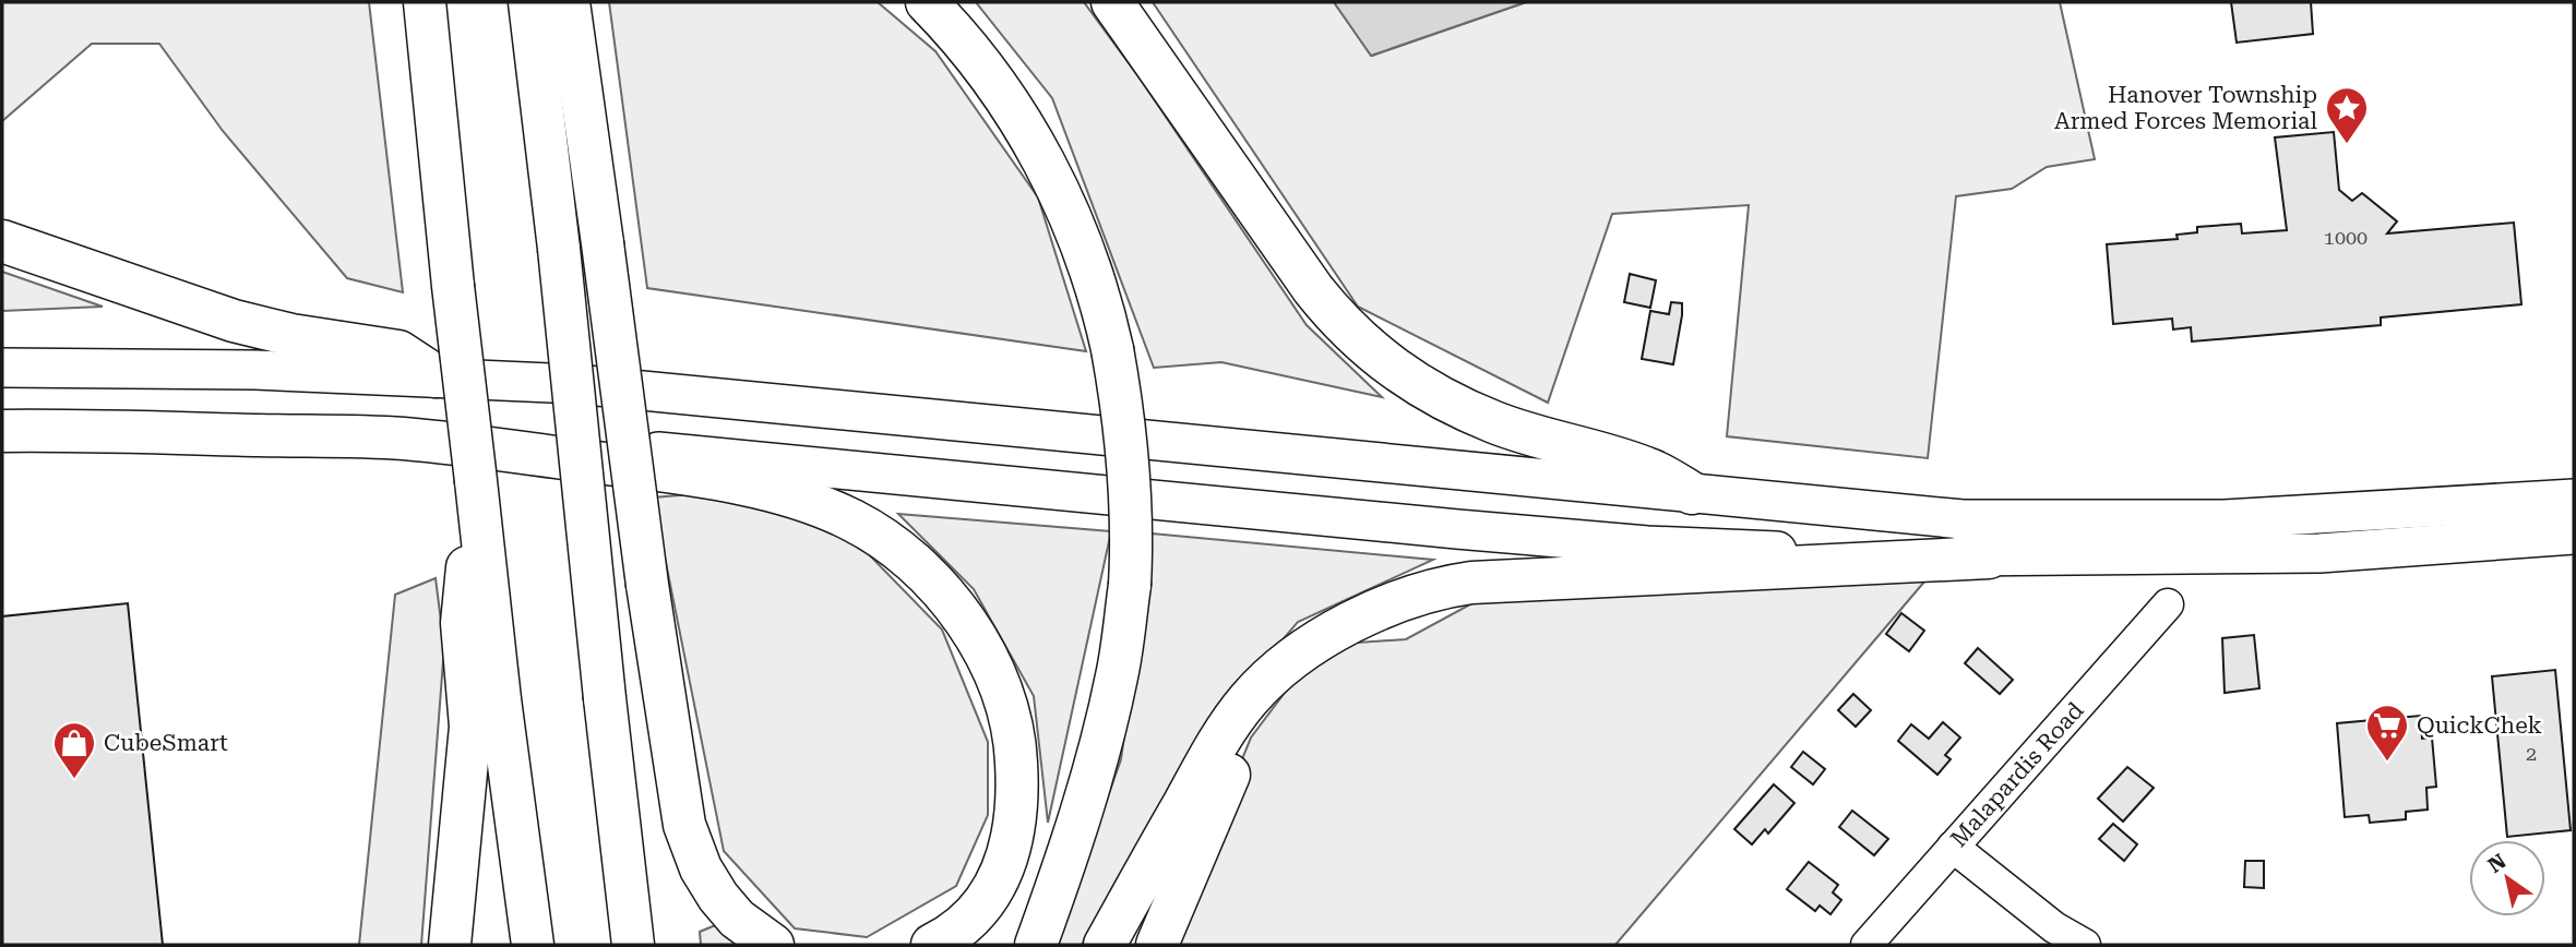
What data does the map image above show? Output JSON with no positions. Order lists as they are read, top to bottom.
{
  "streets": {
    "street": ["Malapardis Road"]
  },
  "places": {
    "place": ["Hanover Township Armed Forces Memorial"],
    "supermarket": ["QuickChek"],
    "shop": ["CubeSmart"]
  },
  "house_numbers": ["1000", "2"],
  "north": "top left"
}
